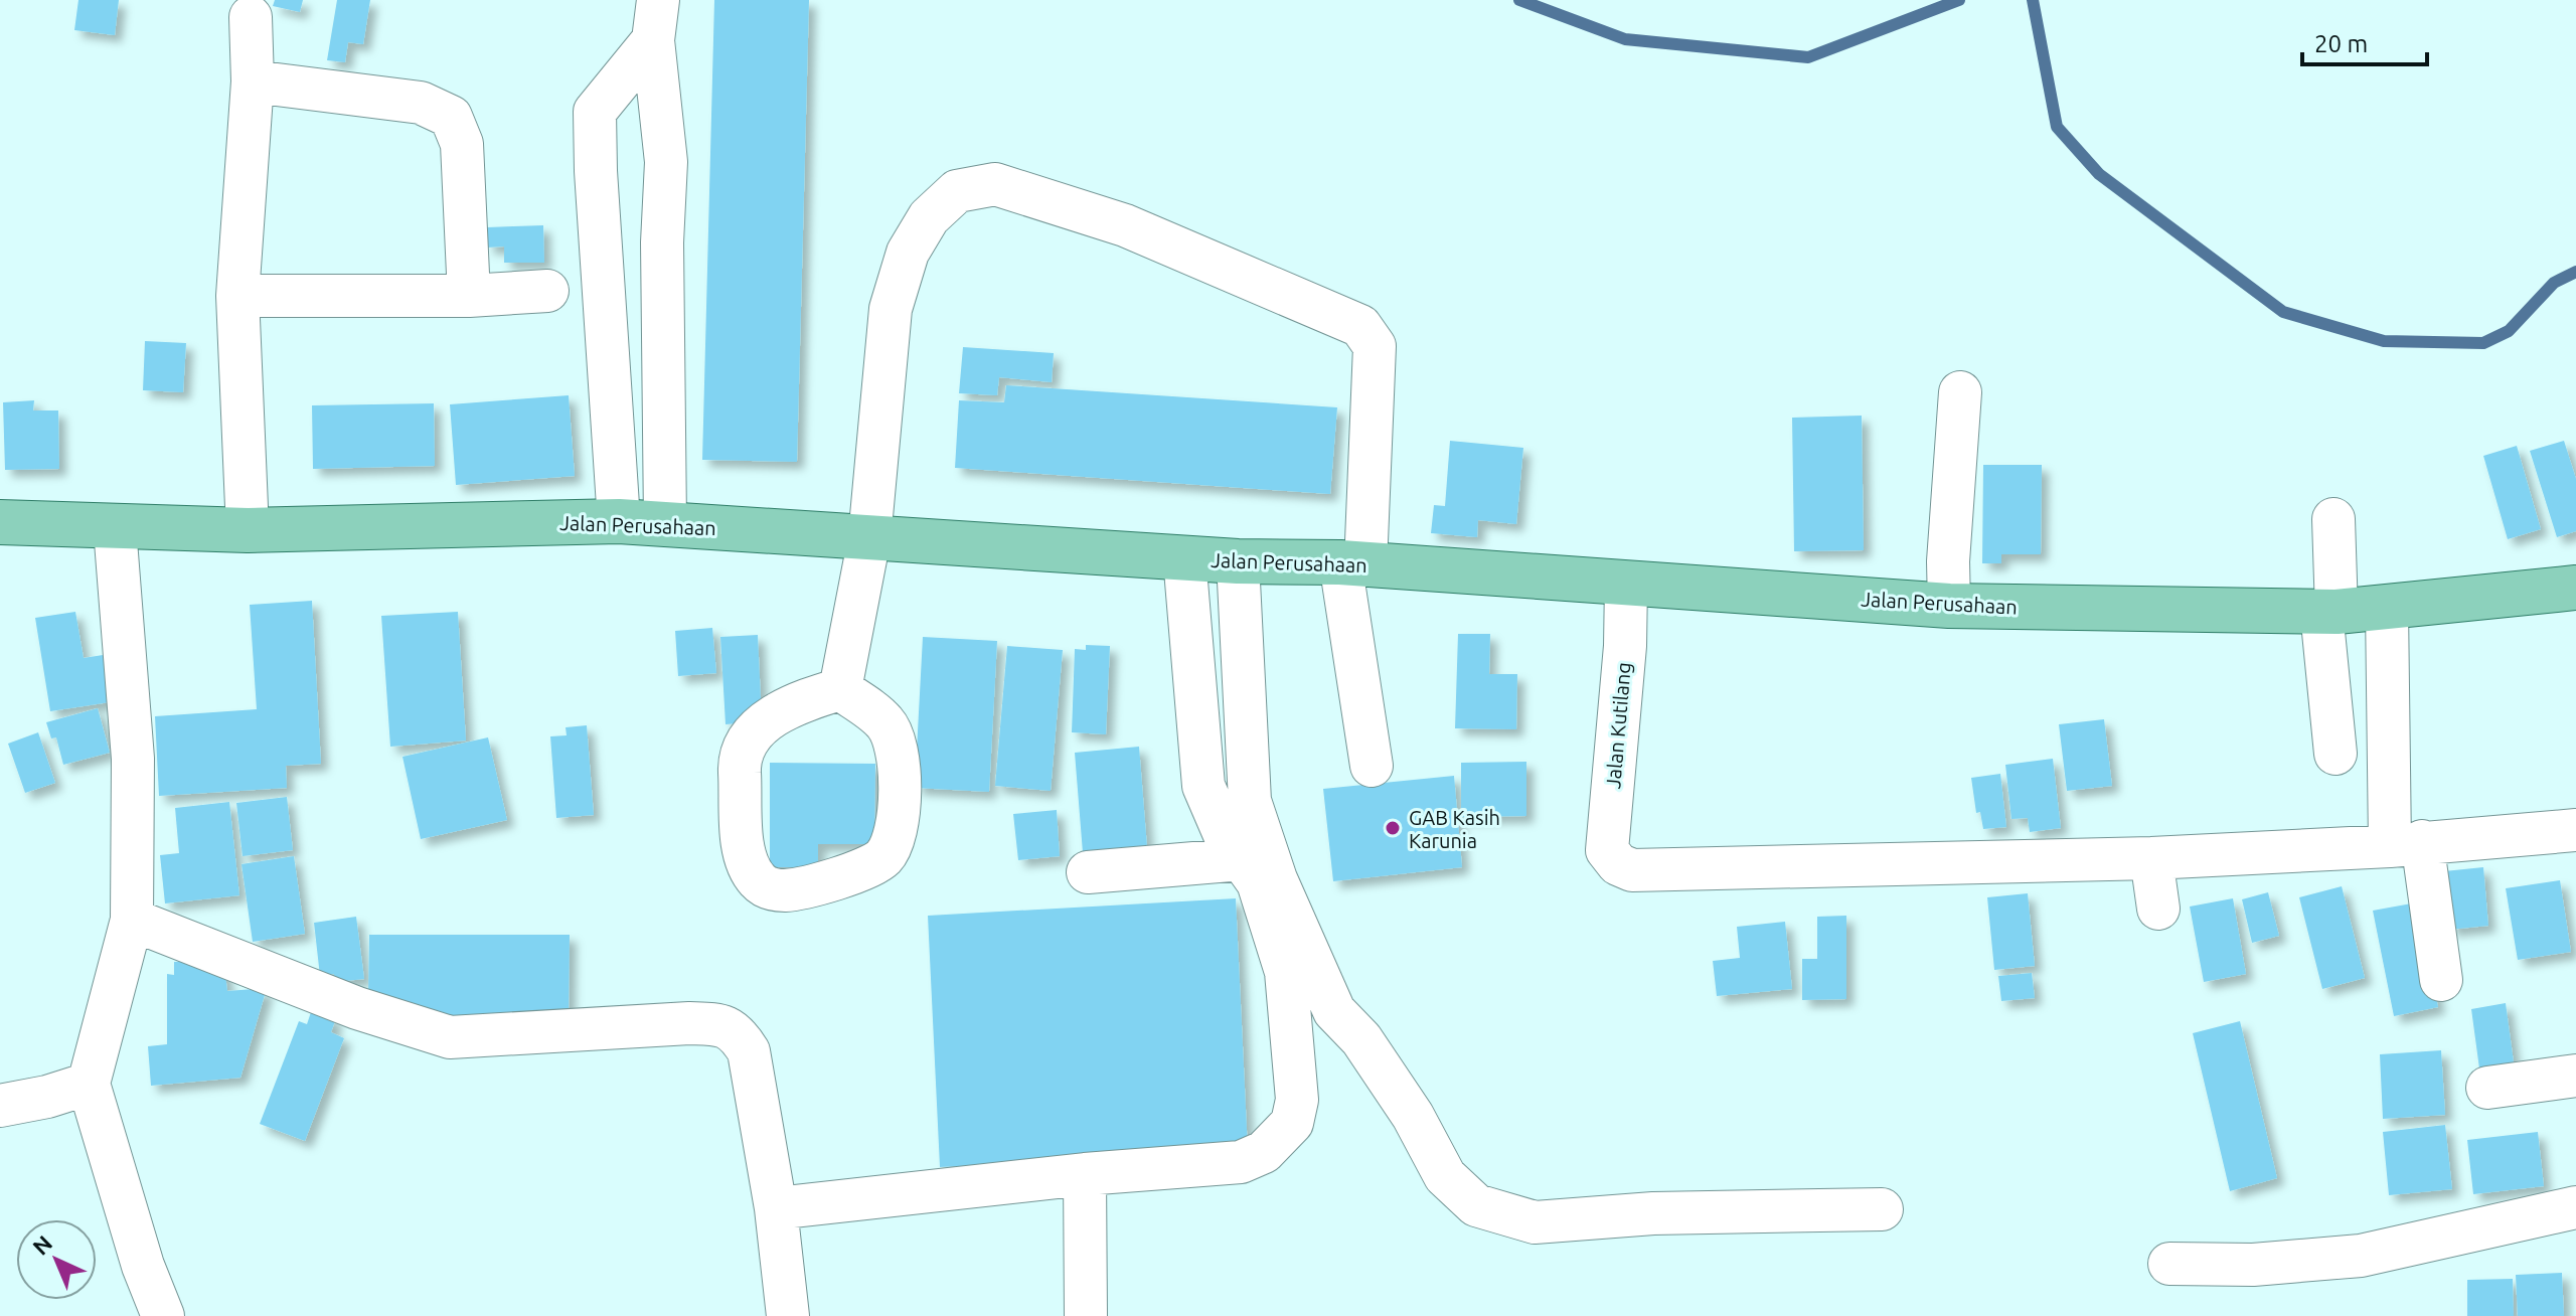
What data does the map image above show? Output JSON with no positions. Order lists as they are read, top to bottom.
{
  "streets": {
    "main road": ["Jalan Perusahaan"],
    "street": ["Jalan Kutilang"]
  },
  "crossings": [
    ["Jalan Perusahaan", "Jalan Kutilang"]
  ],
  "places": ["GAB Kasih Karunia"],
  "scale_bar": "20 m",
  "north": "top left"
}
